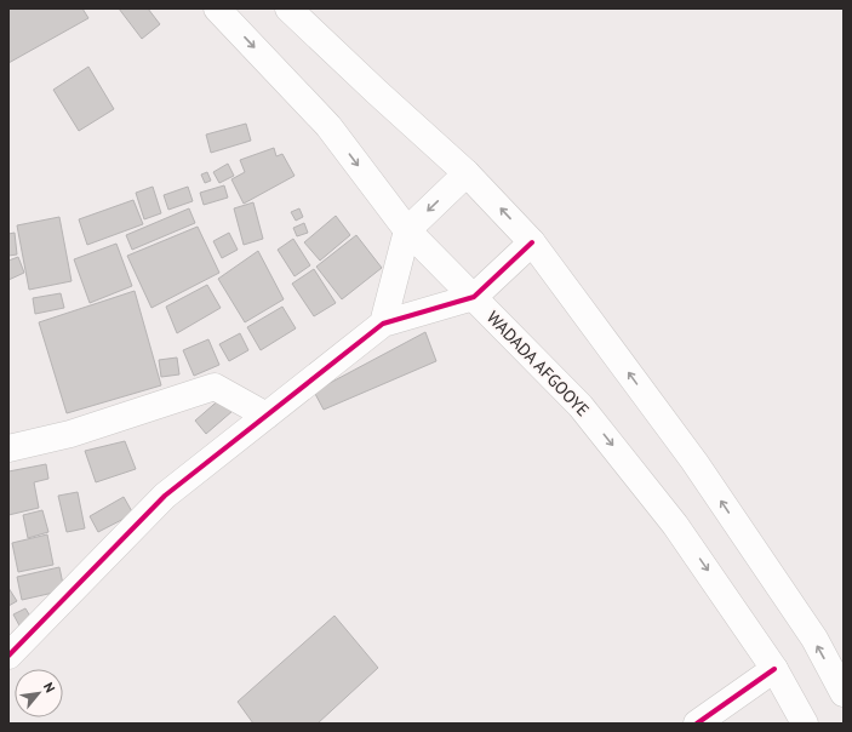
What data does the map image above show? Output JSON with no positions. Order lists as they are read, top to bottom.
{
  "streets": {
    "main road": ["WADADA AFGOOYE"]
  },
  "north": "top right"
}
